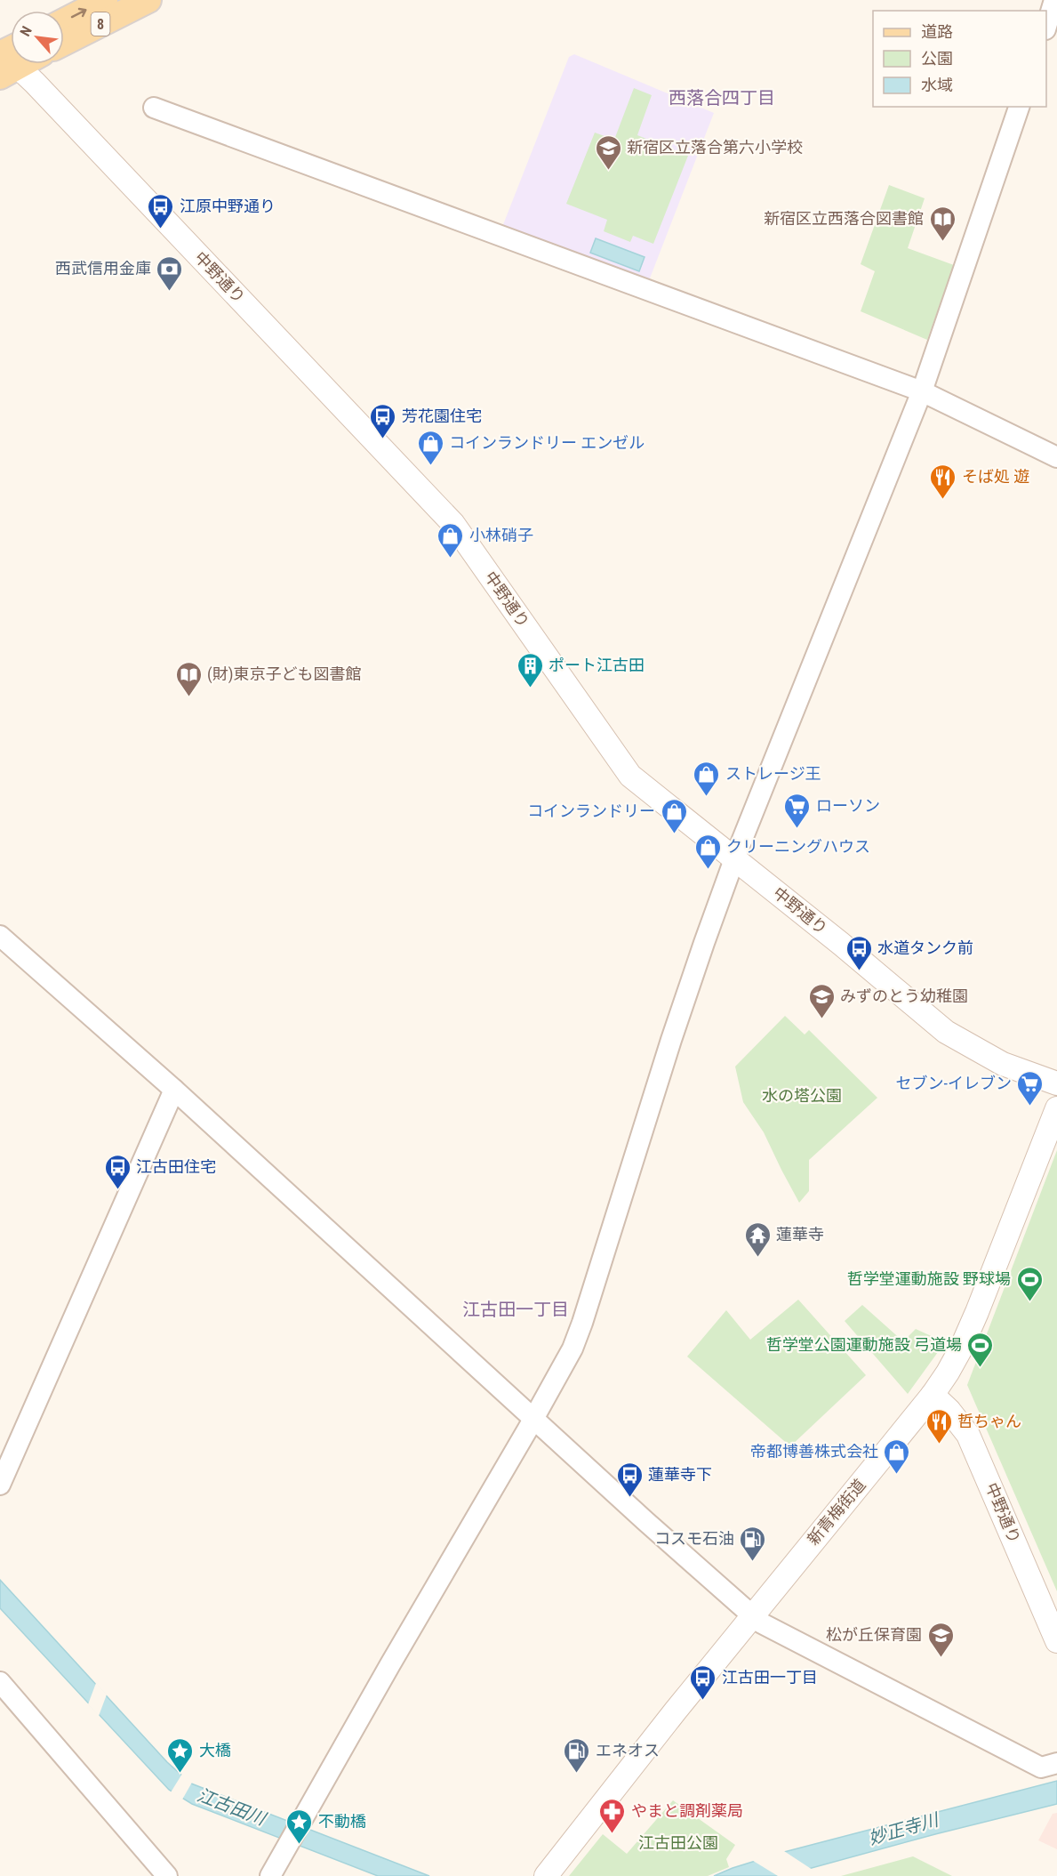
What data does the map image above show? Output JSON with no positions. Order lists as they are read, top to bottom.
{
  "streets": {
    "main road": ["8", "中野通り", "新青梅街道"]
  },
  "crossings": [
    ["中野通り", "新青梅街道"]
  ],
  "districts": ["西落合四丁目", "江古田一丁目"],
  "water": ["江古田川", "妙正寺川"],
  "parks": ["水の塔公園", "江古田公園"],
  "places": {
    "school or university": ["新宿区立落合第六小学校", "みずのとう幼稚園", "松が丘保育園"],
    "bus stop": [
      "江原中野通り",
      "芳花園住宅",
      "水道タンク前",
      "江古田住宅",
      "蓮華寺下",
      "江古田一丁目"
    ],
    "library": ["新宿区立西落合図書館", "(財)東京子ども図書館"],
    "bank": ["西武信用金庫"],
    "shop": [
      "コインランドリー エンゼル",
      "小林硝子",
      "ストレージ王",
      "コインランドリー",
      "クリーニングハウス",
      "帝都博善株式会社"
    ],
    "restaurant": ["そば処 遊", "哲ちゃん"],
    "building": ["ポート江古田"],
    "supermarket": ["ローソン", "セブン-イレブン"],
    "temple": ["蓮華寺"],
    "sports": ["哲学堂運動施設 野球場", "哲学堂公園運動施設 弓道場"],
    "fuel station": ["コスモ石油", "エネオス"],
    "place": ["大橋", "不動橋"],
    "pharmacy": ["やまと調剤薬局"]
  },
  "legend": ["道路", "公園", "水域"],
  "north": "top left"
}
